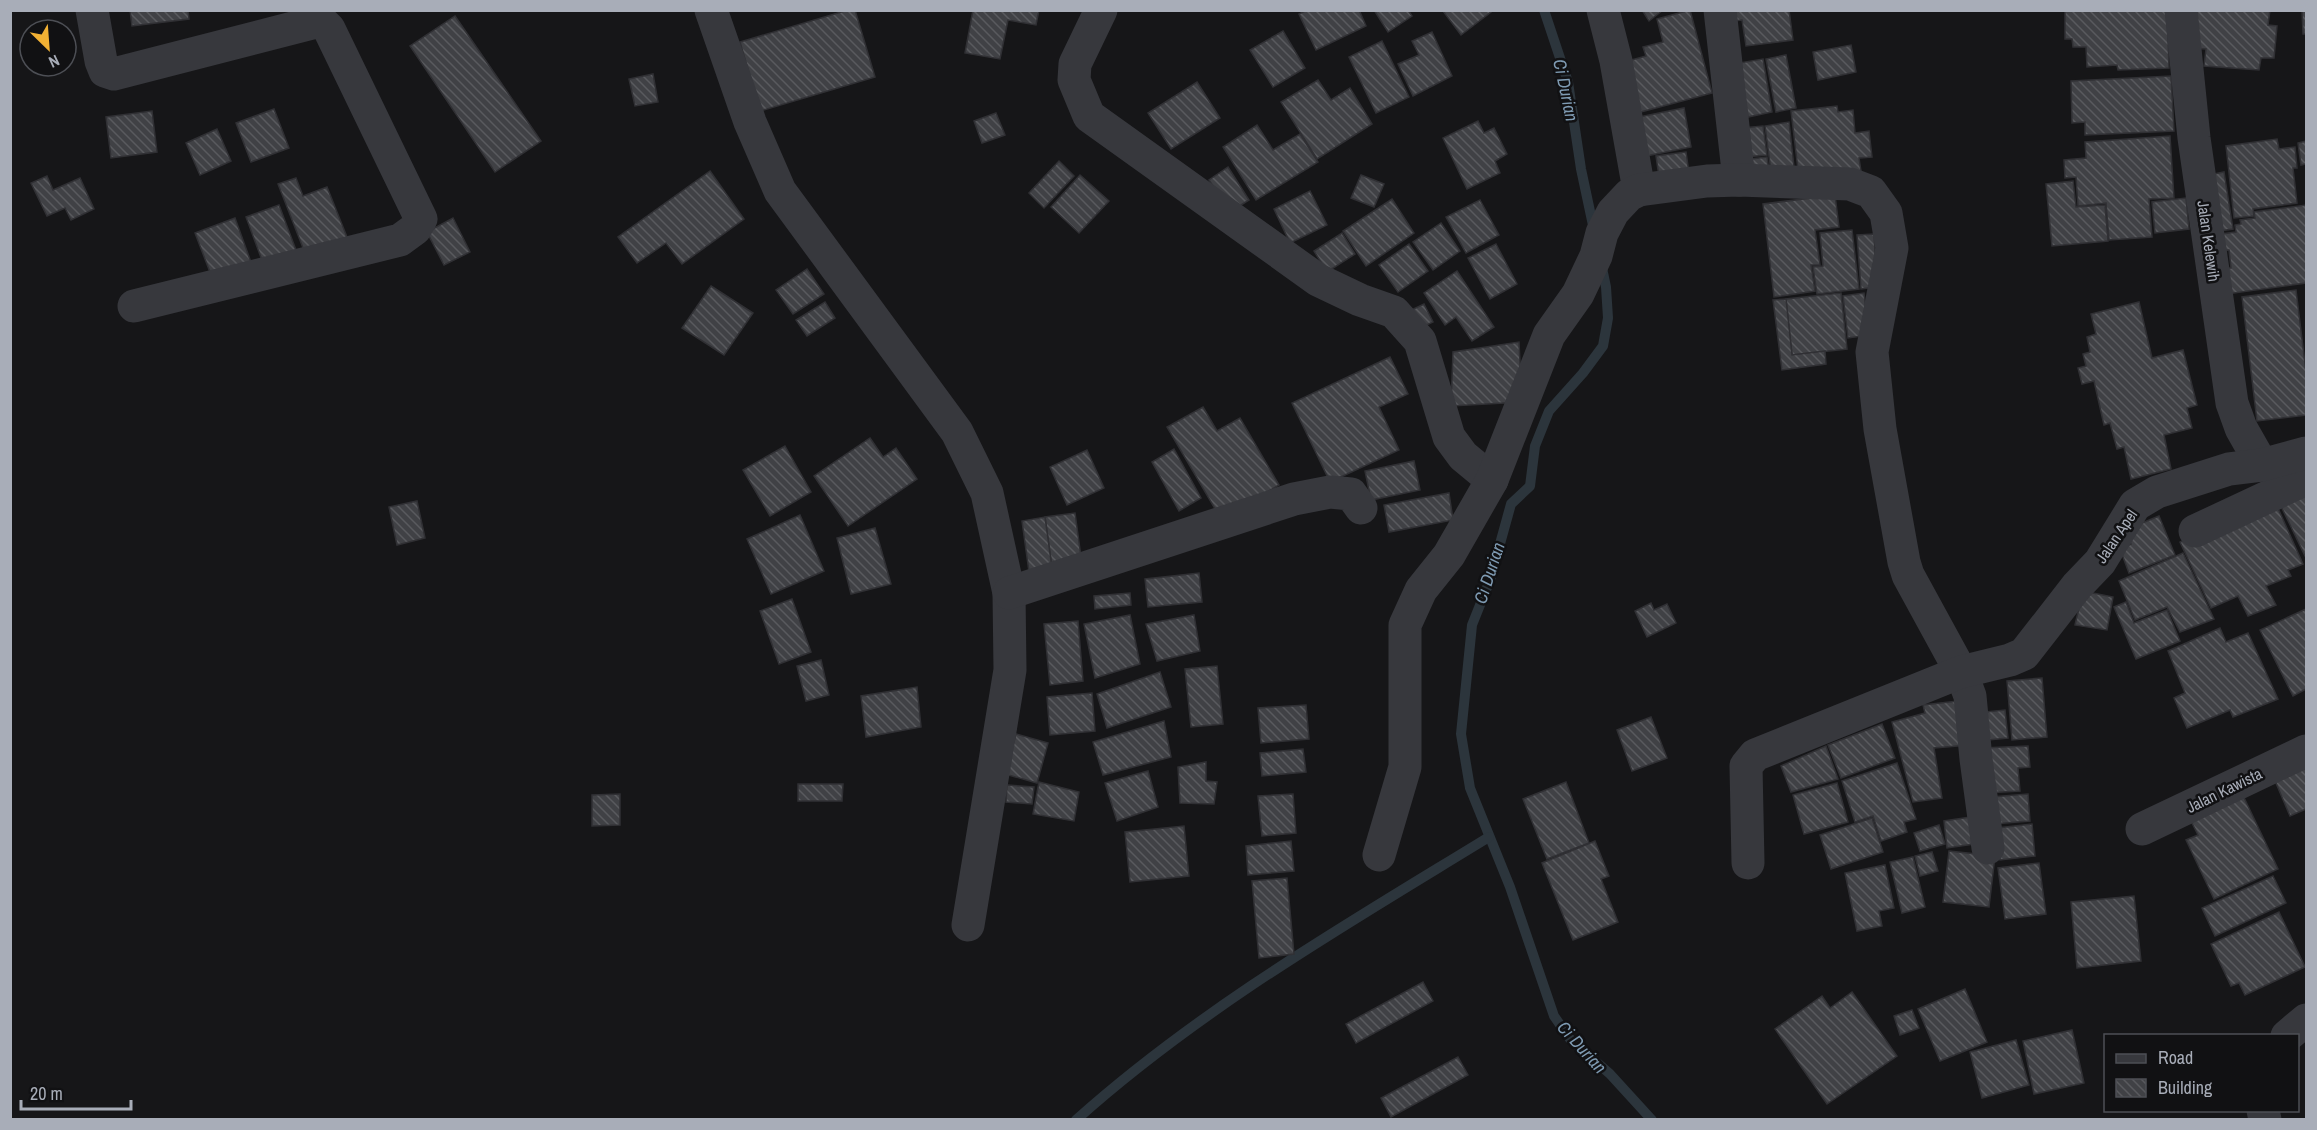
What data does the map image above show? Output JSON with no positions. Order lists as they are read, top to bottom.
{
  "streets": {
    "street": ["Jalan Kelewih", "Jalan Apel", "Jalan Kawista"]
  },
  "crossings": [
    ["Jalan Kelewih", "Jalan Apel"]
  ],
  "water": ["Ci Durian"],
  "legend": ["Road", "Building"],
  "scale_bar": "20 m",
  "north": "bottom right"
}
